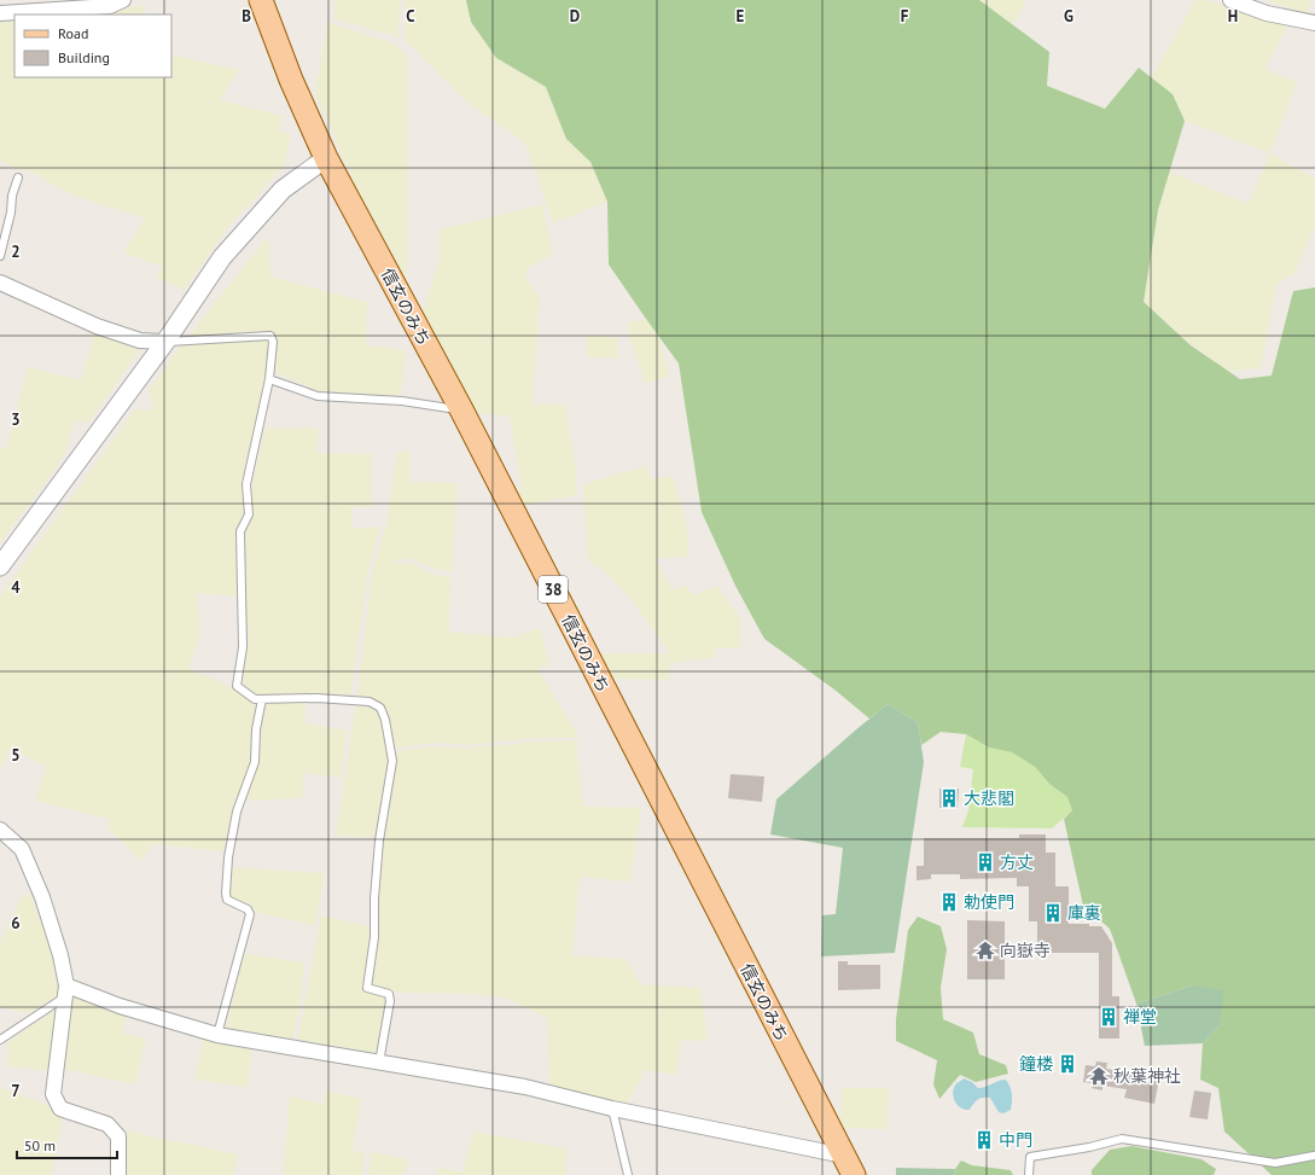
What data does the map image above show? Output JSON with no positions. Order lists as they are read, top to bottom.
{
  "streets": {
    "main road": ["信玄のみち", "38"]
  },
  "places": {
    "building": [
      "大悲閣",
      "方丈",
      "勅使門",
      "庫裏",
      "禅堂",
      "鐘楼",
      "中門"
    ],
    "temple": ["向嶽寺", "秋葉神社"]
  },
  "legend": ["Road", "Building"],
  "scale_bar": "50 m",
  "grid": {
    "columns": [
      "B",
      "C",
      "D",
      "E",
      "F",
      "G",
      "H"
    ],
    "rows": [
      "2",
      "3",
      "4",
      "5",
      "6",
      "7"
    ]
  }
}
